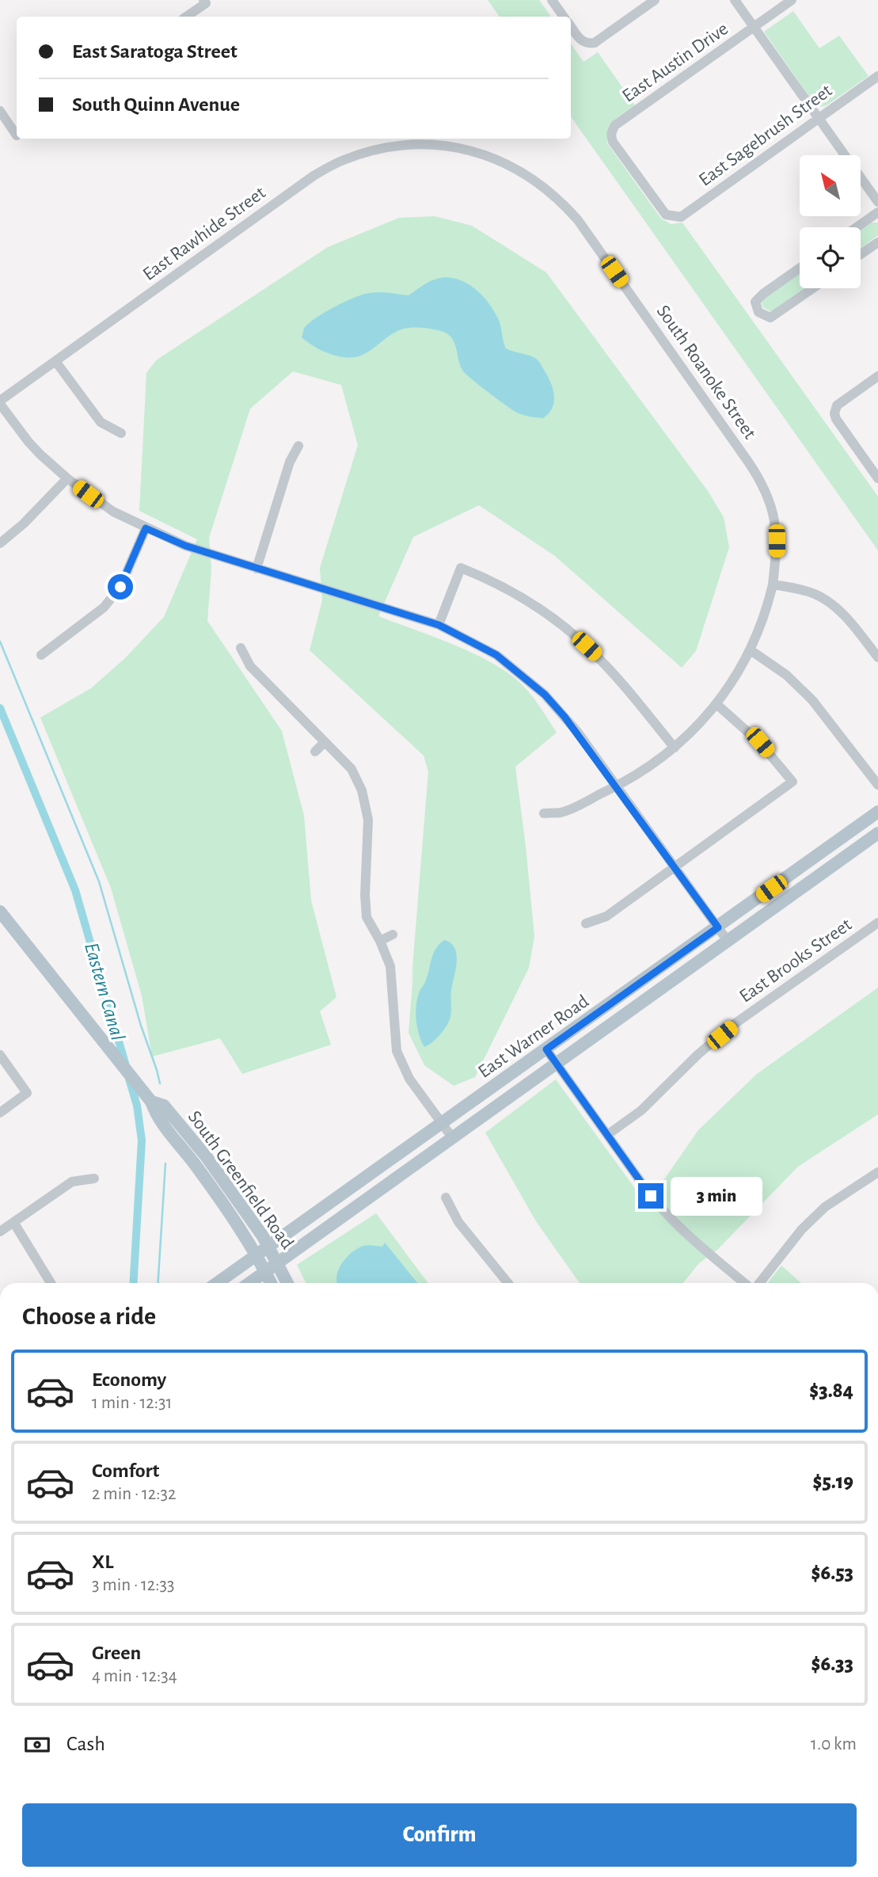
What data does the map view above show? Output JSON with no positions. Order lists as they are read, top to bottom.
{
  "streets": {
    "main road": ["East Warner Road", "South Greenfield Road"],
    "street": [
      "East Austin Drive",
      "East Sagebrush Street",
      "East Rawhide Street",
      "South Roanoke Street",
      "East Brooks Street"
    ]
  },
  "crossings": [
    ["East Austin Drive", "East Sagebrush Street"],
    ["East Rawhide Street", "South Roanoke Street"],
    ["East Warner Road", "South Greenfield Road"]
  ],
  "water": ["Eastern Canal"],
  "north": "top left",
  "page": {
    "banner": ["East Saratoga Street", "South Quinn Avenue"],
    "bubble": "3 min",
    "heading": "Choose a ride",
    "list": [
      {
        "name": "Economy",
        "note": "1 min · 12:31",
        "value": "$3.84"
      },
      {
        "name": "Comfort",
        "note": "2 min · 12:32",
        "value": "$5.19"
      },
      {
        "name": "XL",
        "note": "3 min · 12:33",
        "value": "$6.53"
      },
      {
        "name": "Green",
        "note": "4 min · 12:34",
        "value": "$6.33"
      }
    ],
    "pay": ["Cash", "1.0 km"],
    "buttons": "Confirm"
  }
}
